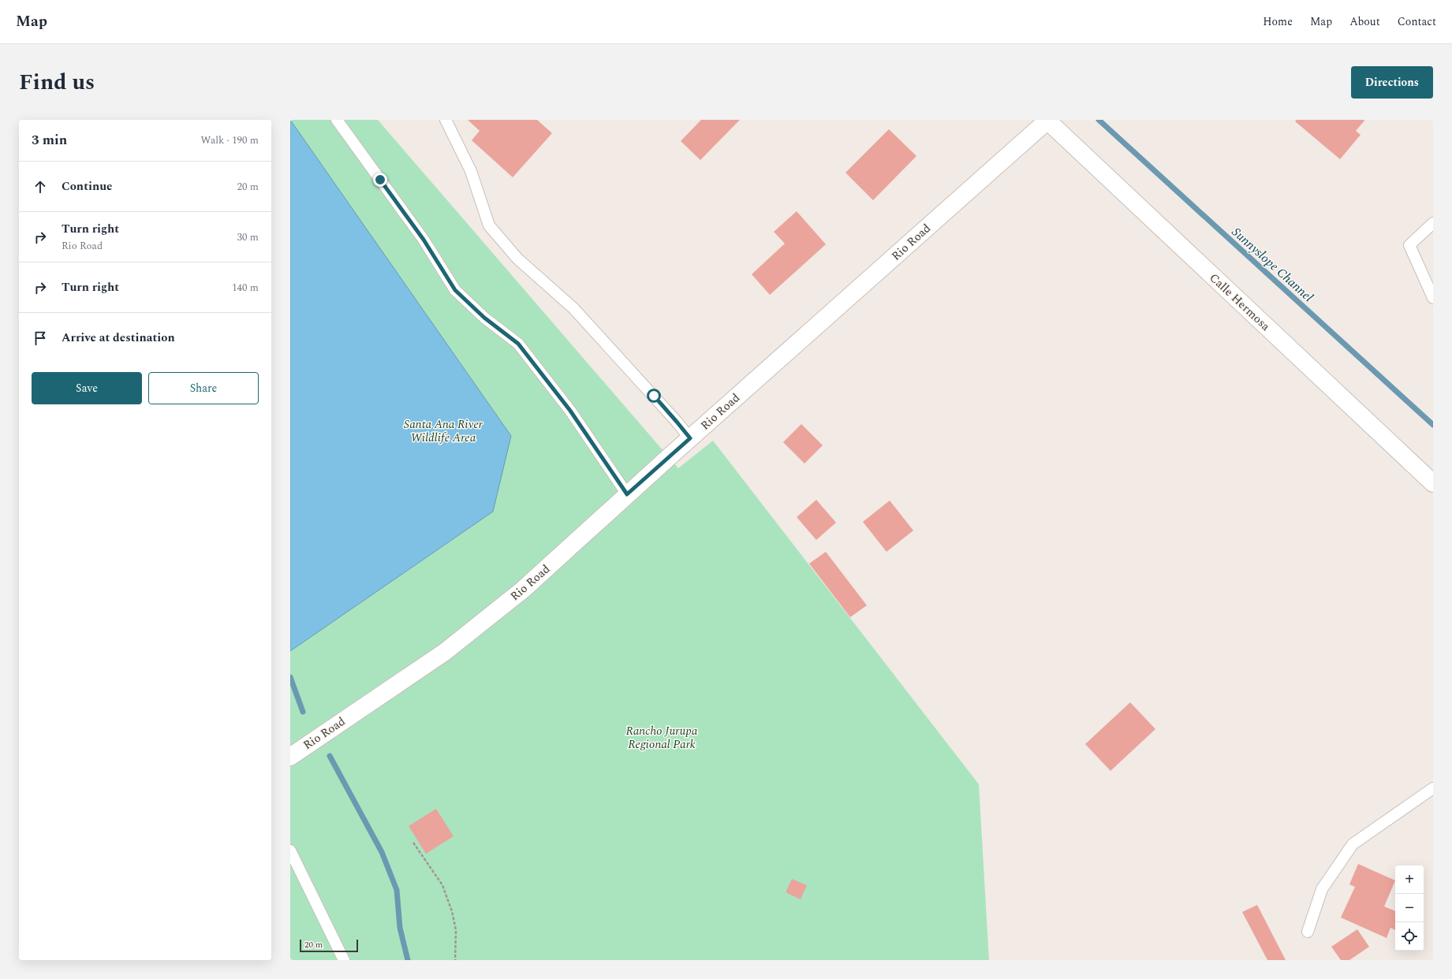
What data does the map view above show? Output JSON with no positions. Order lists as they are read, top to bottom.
{
  "streets": {
    "street": ["Rio Road", "Calle Hermosa"]
  },
  "crossings": [
    ["Rio Road", "Calle Hermosa"]
  ],
  "water": ["Sunnyslope Channel"],
  "parks": ["Santa Ana River Wildlife Area", "Rancho Jurupa Regional Park"],
  "scale_bar": "20 m",
  "page": {
    "header": "Map",
    "nav": [
      "Home",
      "Map",
      "About",
      "Contact"
    ],
    "title": "Find us",
    "buttons": [
      "Directions",
      ["Save", "Share"]
    ],
    "heading": ["3 min", "Walk · 190 m"],
    "list": [
      ["Continue", "20 m"],
      ["Turn right", "Rio Road", "30 m"],
      ["Turn right", "140 m"],
      "Arrive at destination"
    ],
    "map_buttons": ["+", "−"],
    "scale": "20 m"
  }
}
